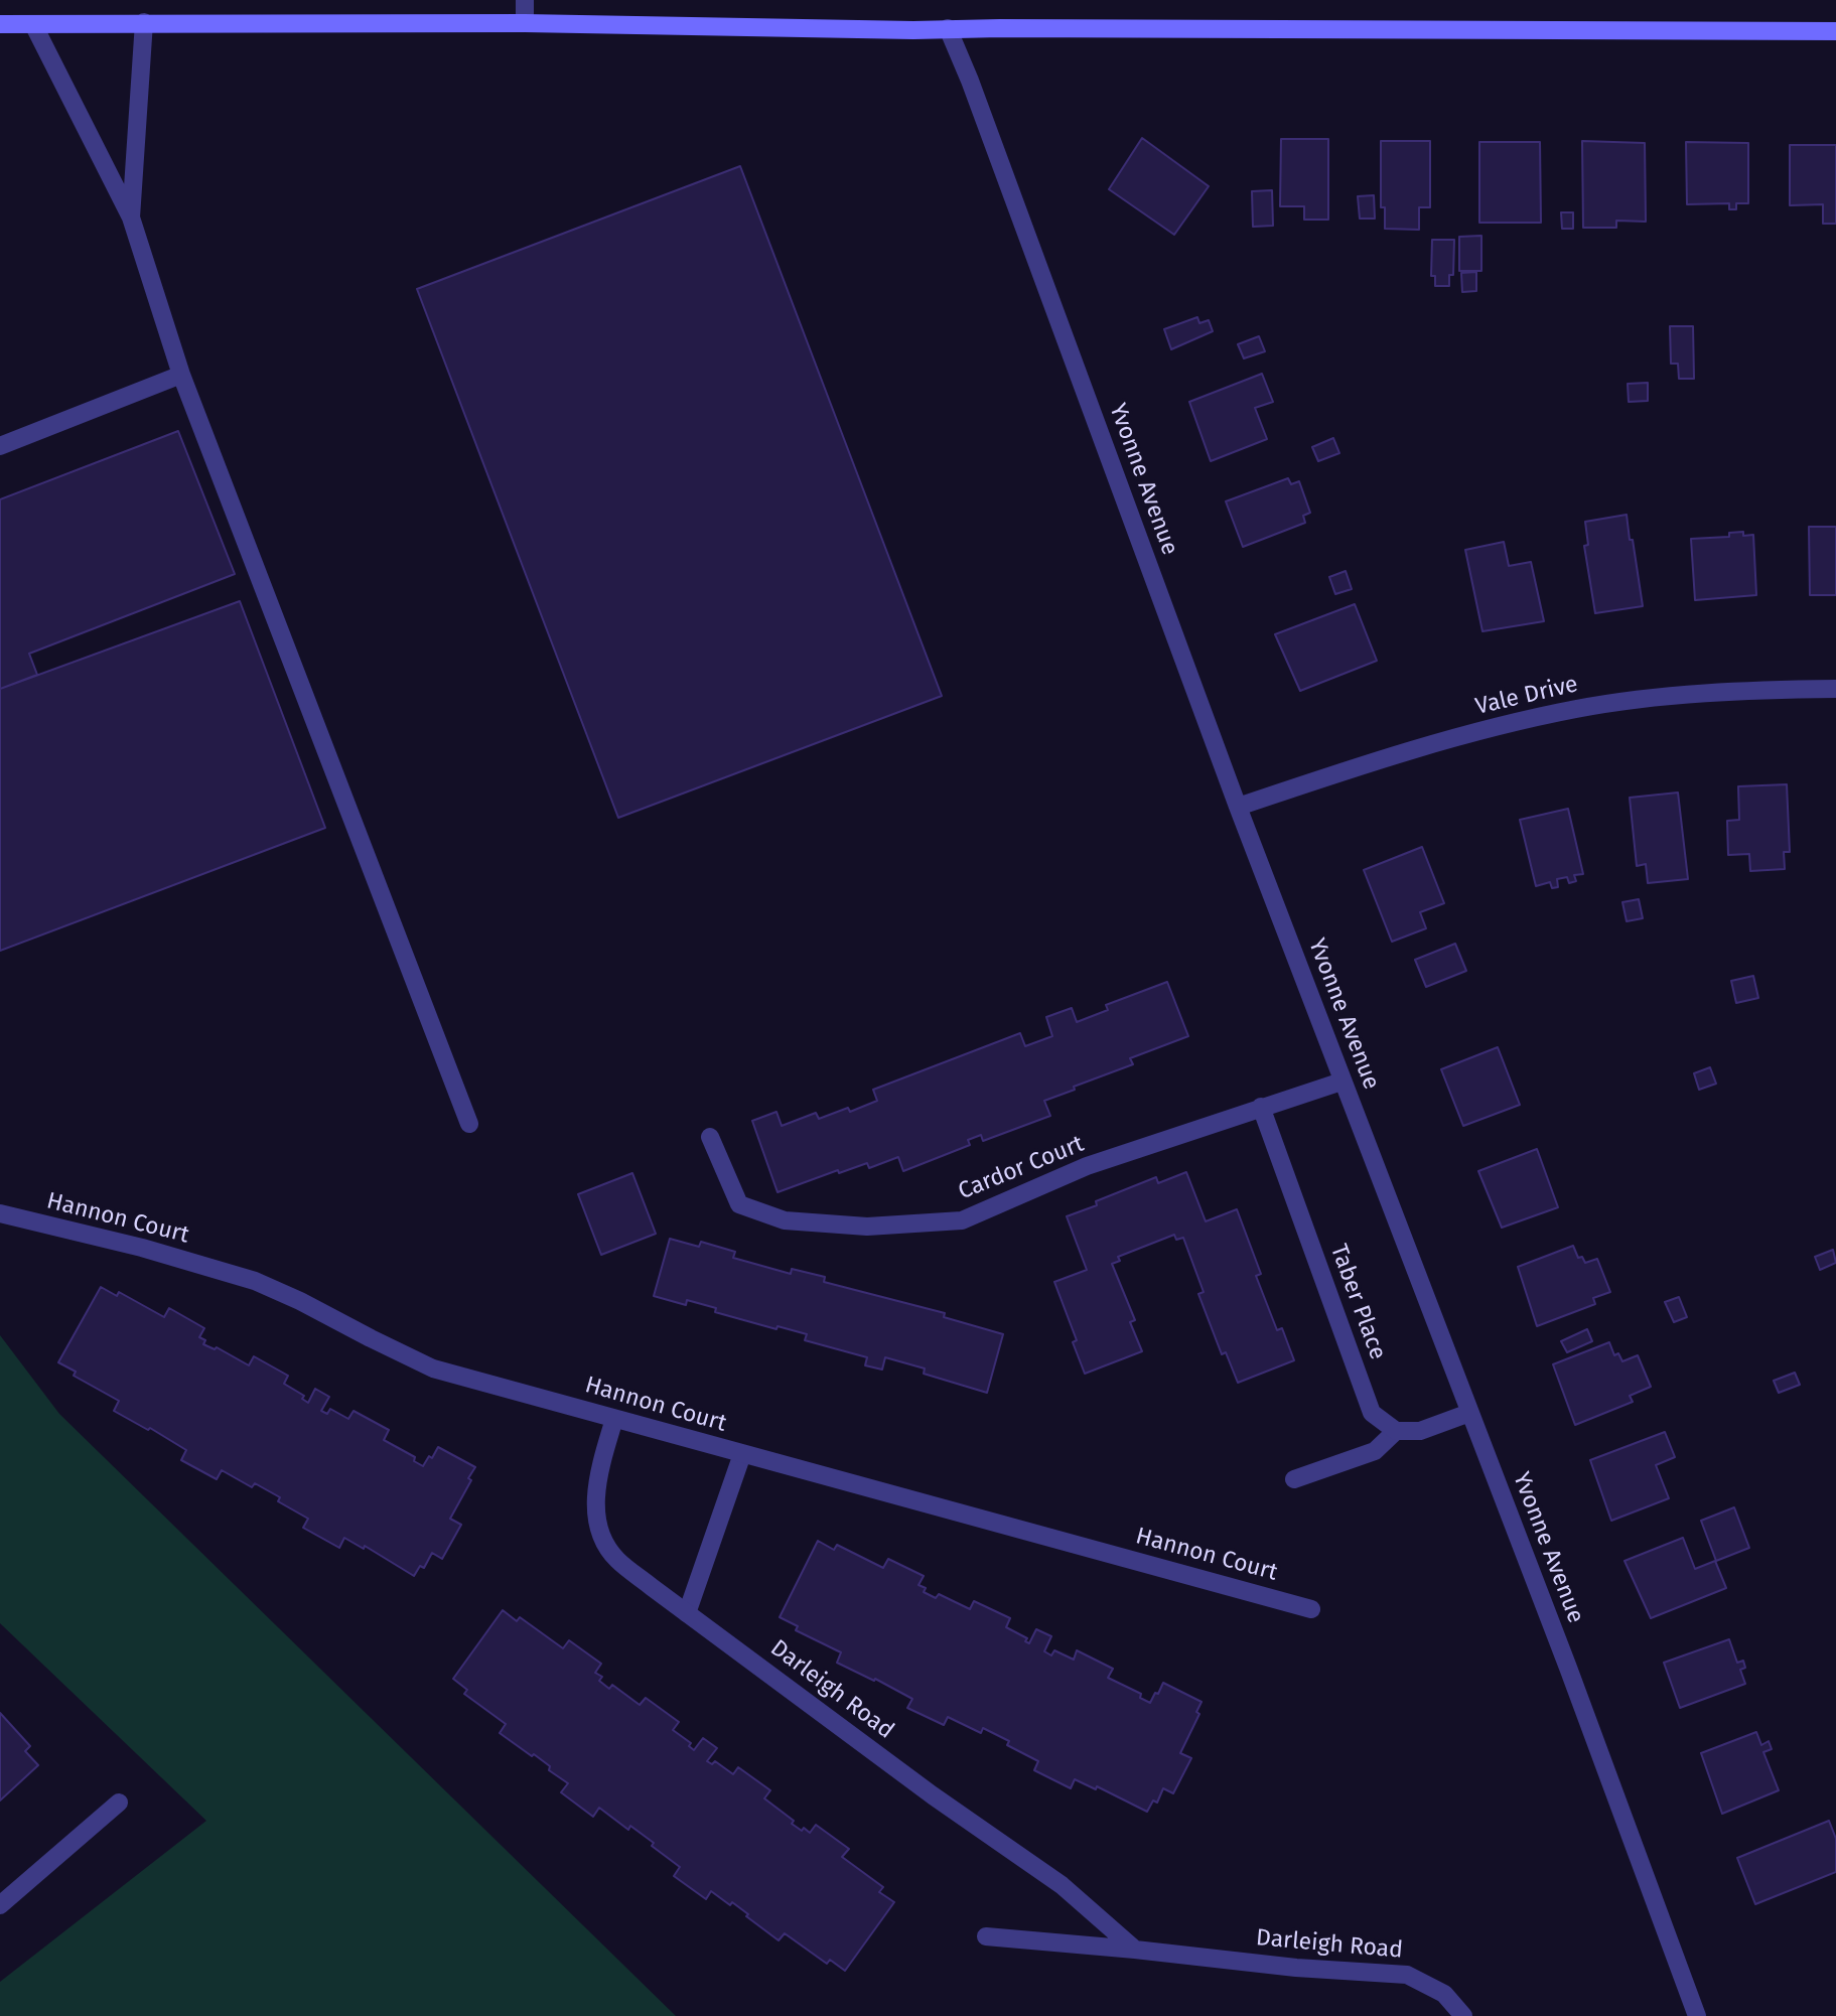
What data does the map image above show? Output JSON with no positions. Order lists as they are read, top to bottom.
{
  "streets": {
    "street": [
      "Yvonne Avenue",
      "Vale Drive",
      "Cardor Court",
      "Hannon Court",
      "Taber Place",
      "Darleigh Road"
    ]
  },
  "crossings": [
    ["Yvonne Avenue", "Vale Drive"],
    ["Yvonne Avenue", "Cardor Court"],
    ["Cardor Court", "Taber Place"],
    ["Hannon Court", "Darleigh Road"]
  ]
}
